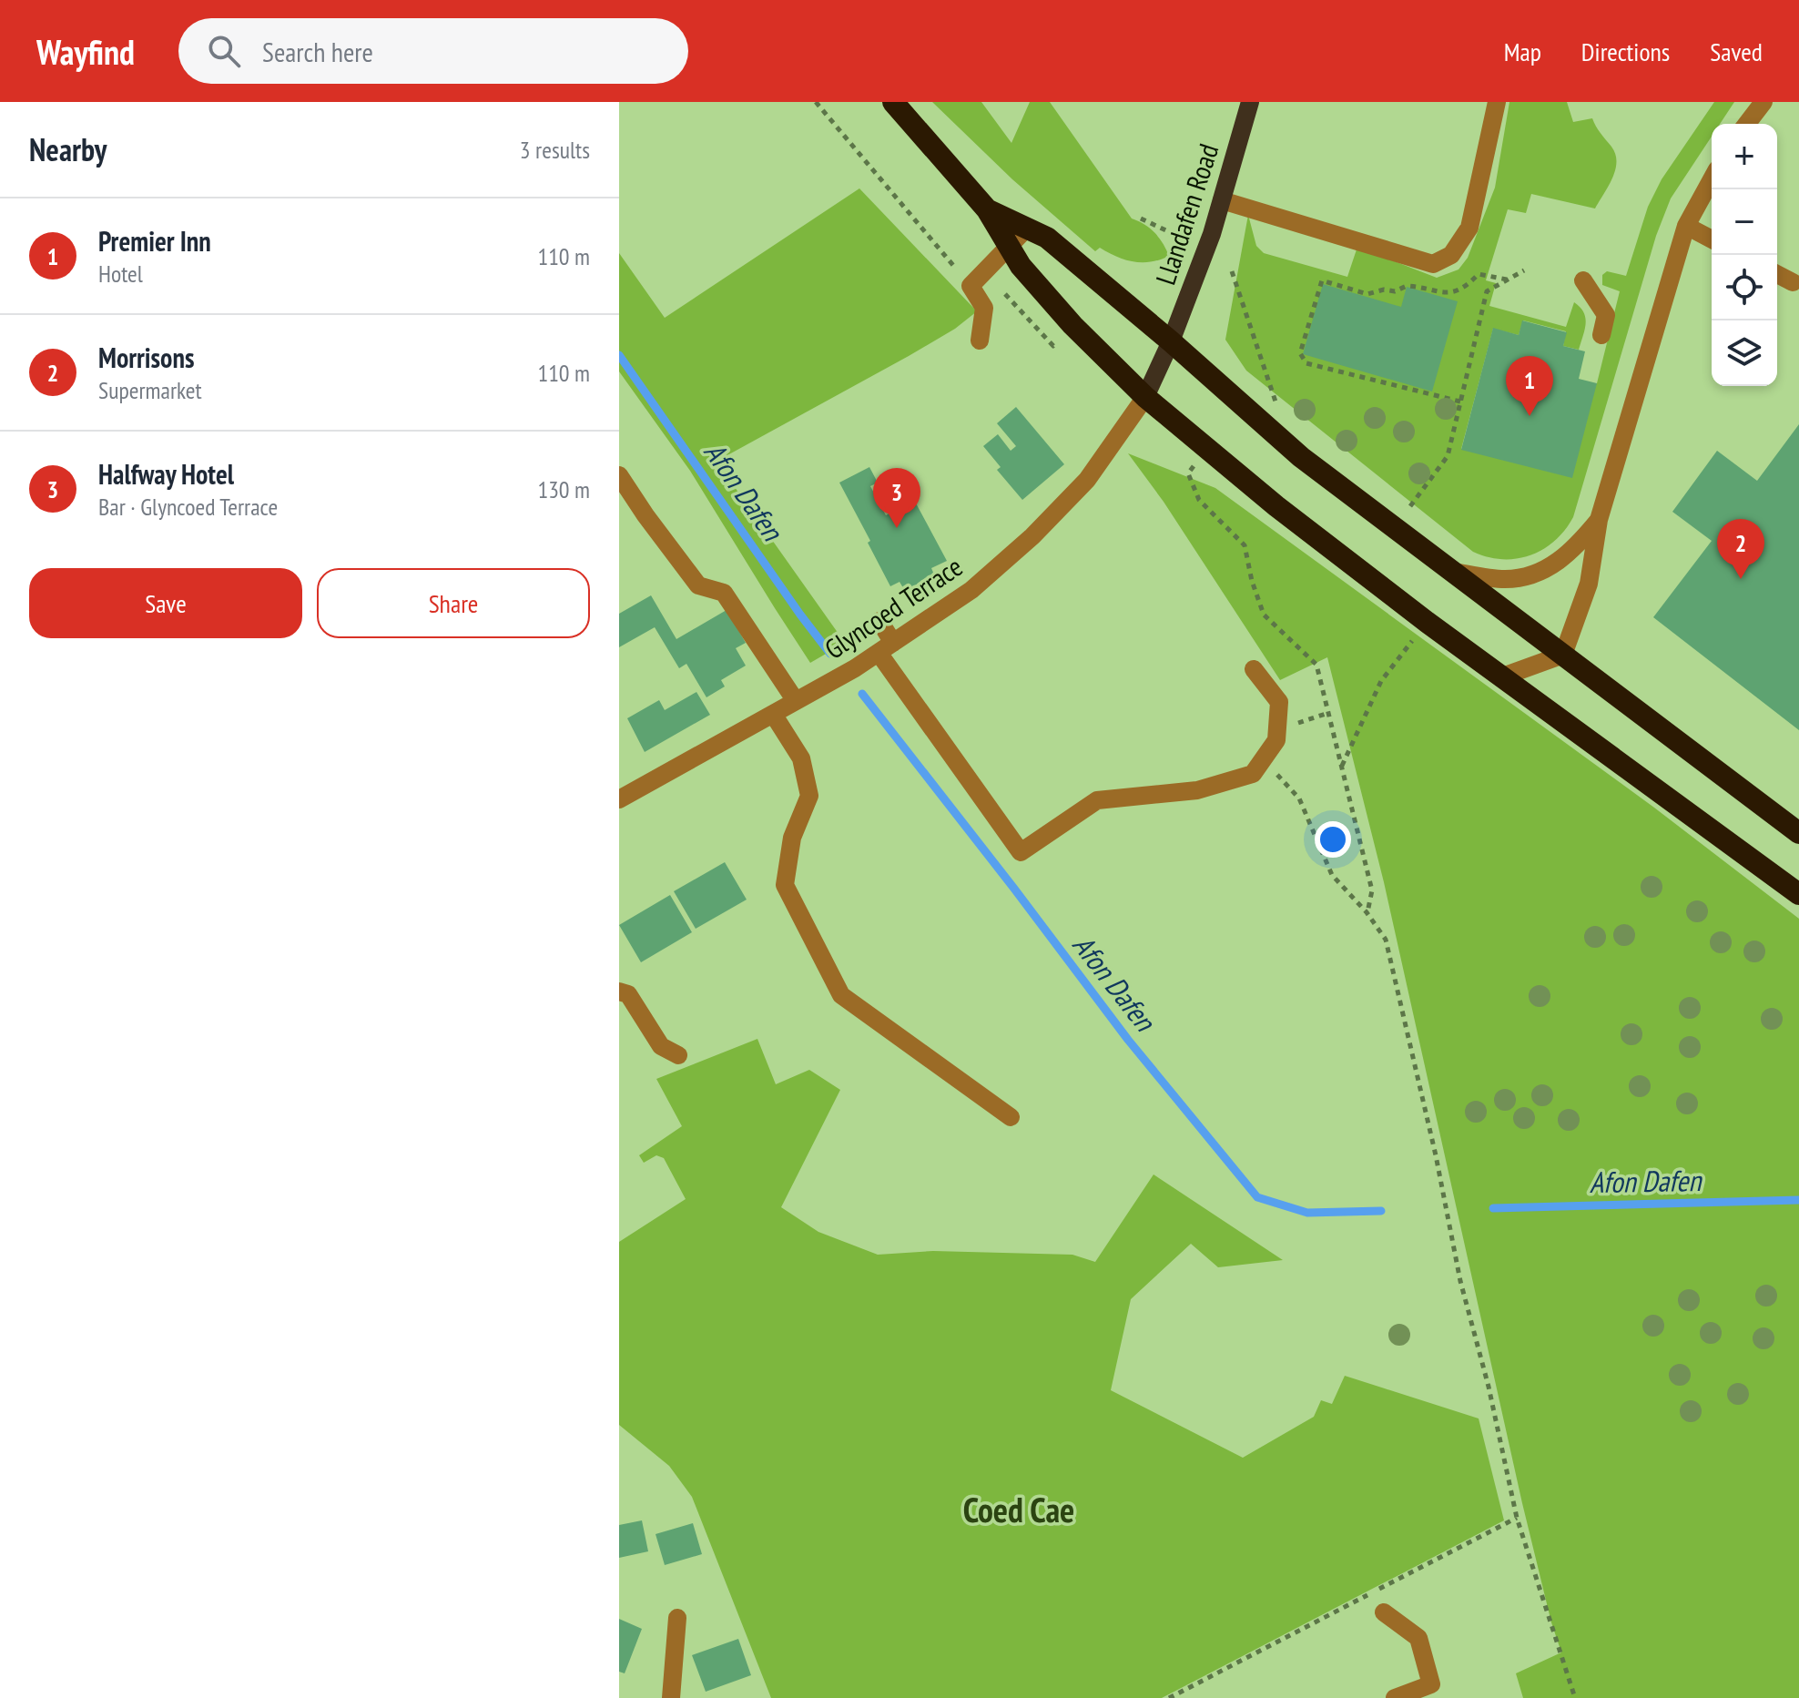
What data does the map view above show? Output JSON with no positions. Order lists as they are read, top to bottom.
{
  "streets": {
    "main road": ["Llandafen Road"],
    "street": ["Glyncoed Terrace"]
  },
  "crossings": [
    ["Llandafen Road", "Glyncoed Terrace"]
  ],
  "districts": ["Coed Cae"],
  "water": ["Afon Dafen"],
  "page": {
    "header": "Wayfind",
    "search": "Search here",
    "nav": ["Map", "Directions", "Saved"],
    "heading": ["Nearby", "3 results"],
    "map_buttons": ["+", "−"],
    "list": [
      {
        "mark": "1",
        "name": "Premier Inn",
        "note": "Hotel",
        "value": "110 m"
      },
      {
        "mark": "2",
        "name": "Morrisons",
        "note": "Supermarket",
        "value": "110 m"
      },
      {
        "mark": "3",
        "name": "Halfway Hotel",
        "note": "Bar · Glyncoed Terrace",
        "value": "130 m"
      }
    ],
    "pins": ["1", "3", "2"],
    "buttons": ["Save", "Share"]
  }
}
